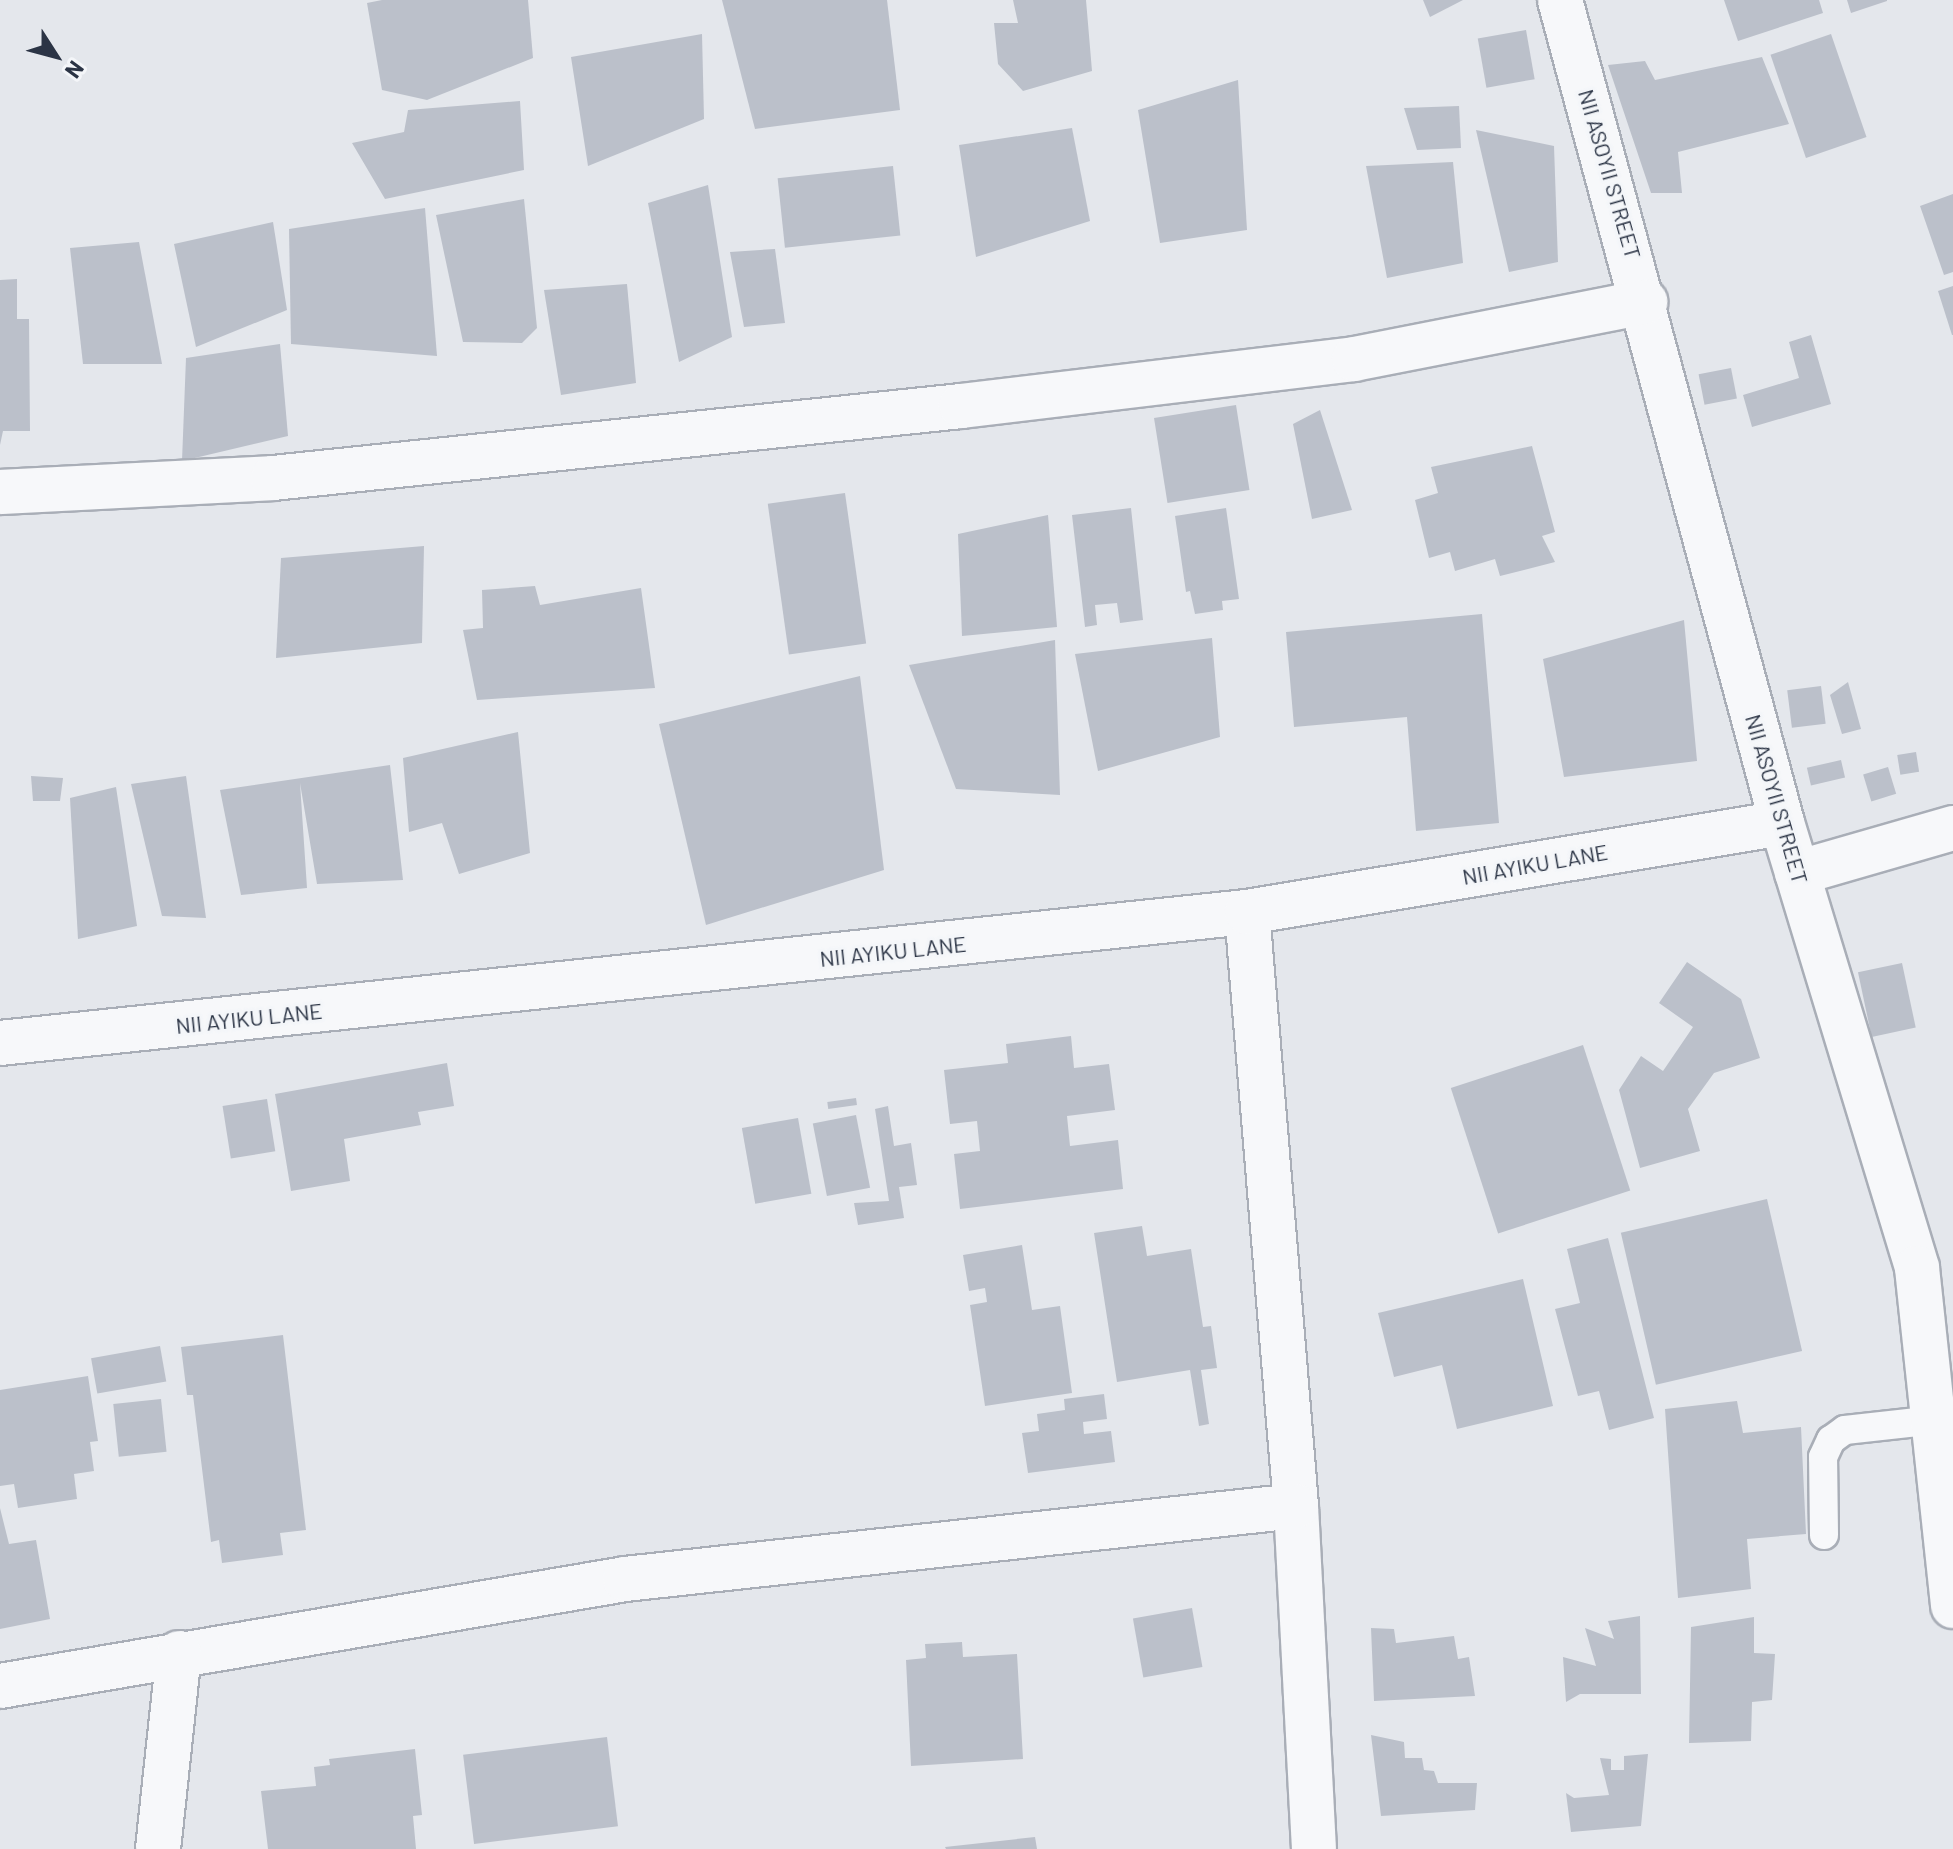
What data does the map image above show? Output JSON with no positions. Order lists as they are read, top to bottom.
{
  "streets": {
    "street": ["NII ASOYII STREET", "NII AYIKU LANE"]
  },
  "crossings": [
    ["NII ASOYII STREET", "NII AYIKU LANE"]
  ],
  "north": "bottom right"
}
